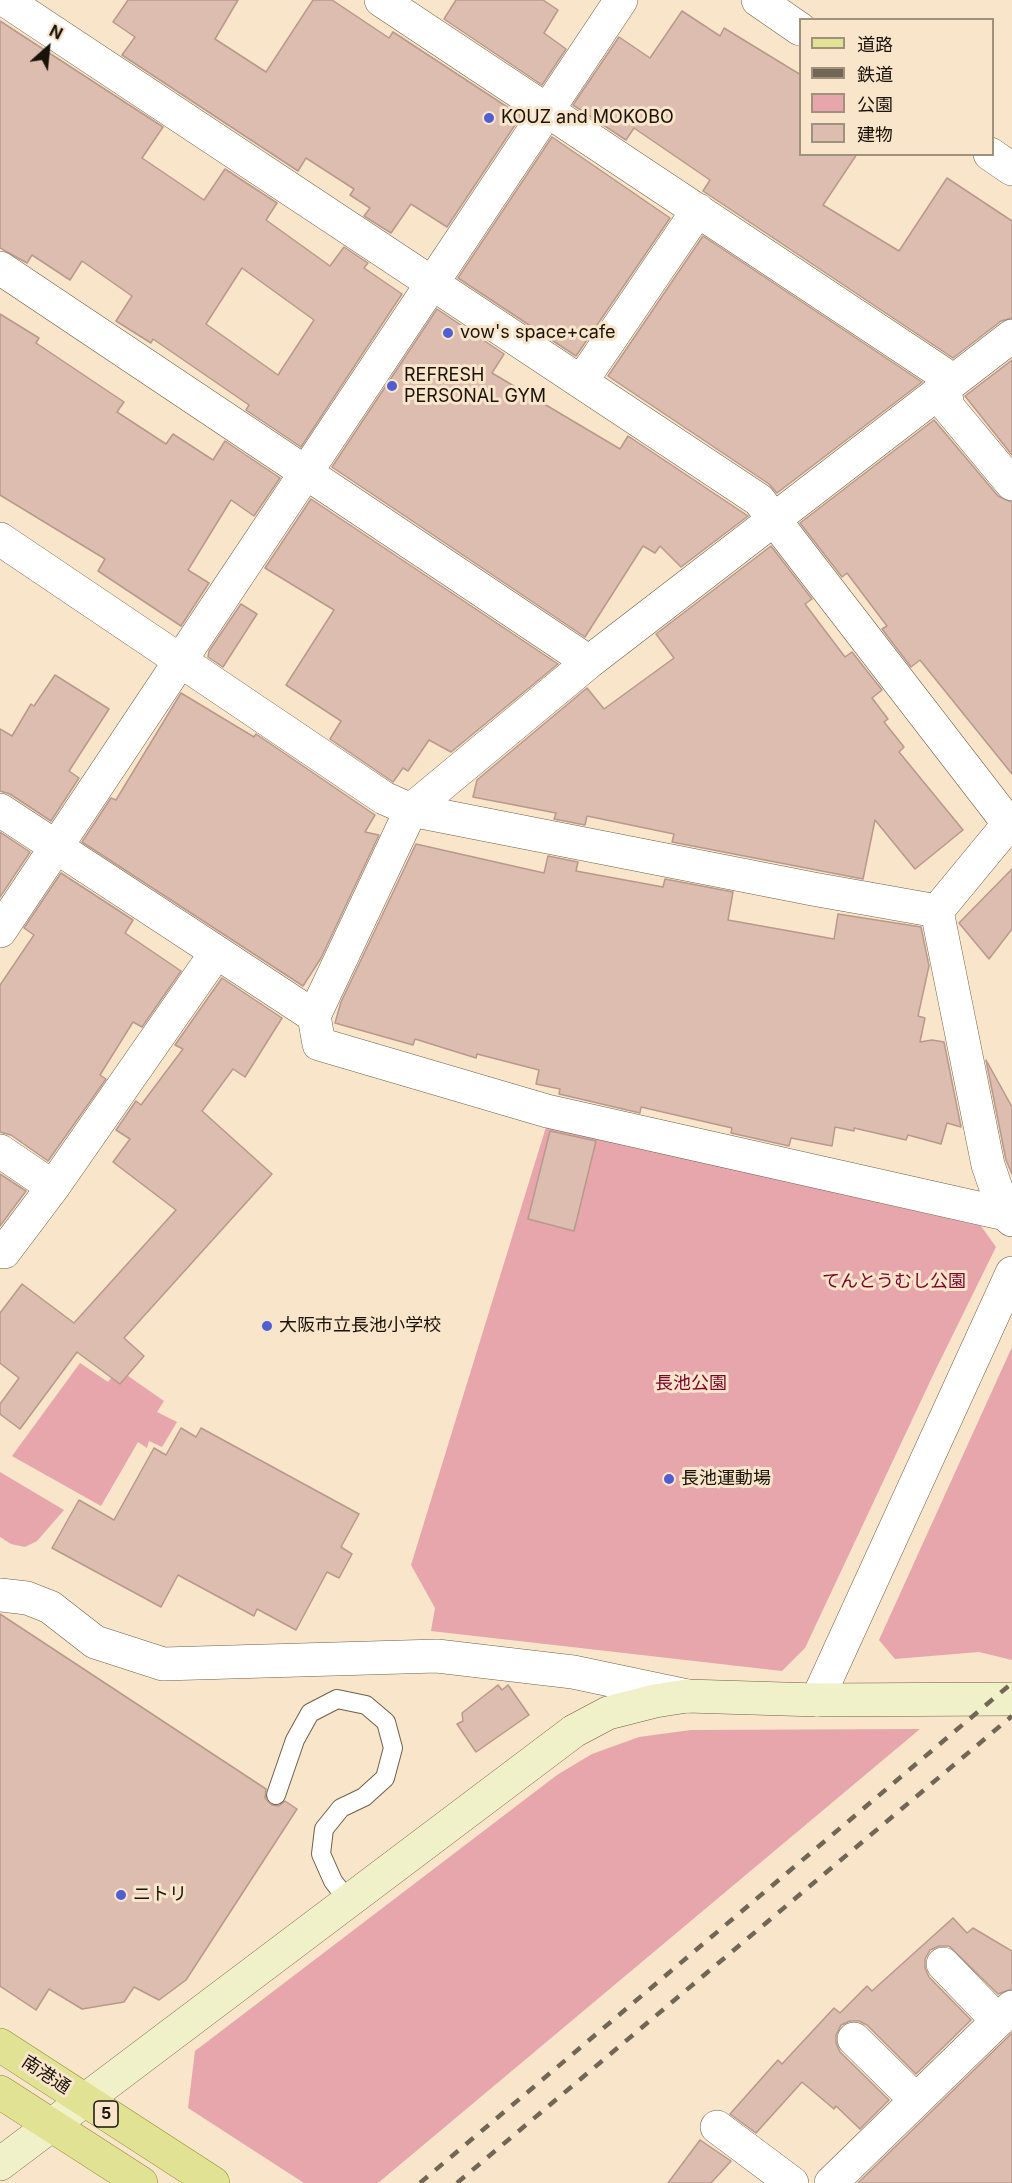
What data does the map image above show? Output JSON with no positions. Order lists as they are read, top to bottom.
{
  "streets": {
    "main road": ["南港通", "5"]
  },
  "parks": ["てんとうむし公園", "長池公園"],
  "places": [
    "KOUZ and MOKOBO",
    "vow's space+cafe",
    "REFRESH PERSONAL GYM",
    "大阪市立長池小学校",
    "長池運動場",
    "ニトリ"
  ],
  "legend": [
    "道路",
    "鉄道",
    "公園",
    "建物"
  ],
  "north": "top right"
}
